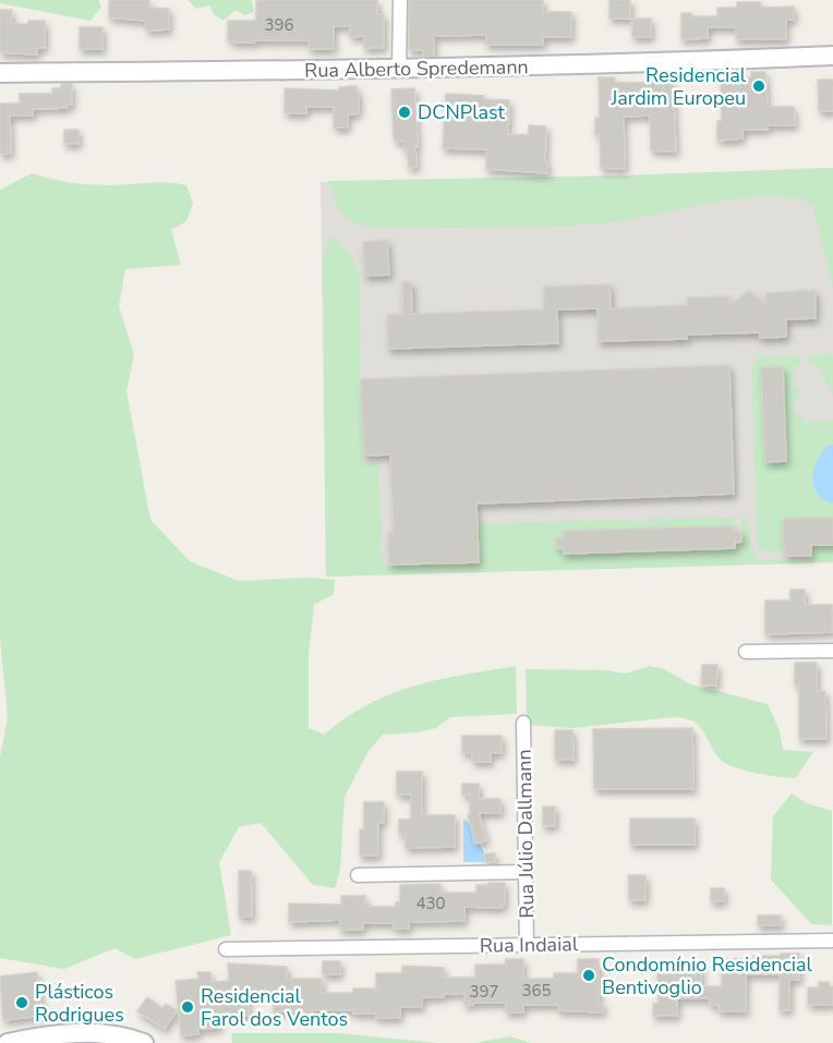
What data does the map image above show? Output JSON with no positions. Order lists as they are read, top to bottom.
{
  "streets": {
    "street": ["Rua Alberto Spredemann", "Rua Júlio Dallmann", "Rua Indaial"]
  },
  "crossings": [
    ["Rua Júlio Dallmann", "Rua Indaial"]
  ],
  "places": [
    "Residencial Jardim Europeu",
    "DCNPlast",
    "Condomínio Residencial Bentivoglio",
    "Plásticos Rodrigues",
    "Residencial Farol dos Ventos"
  ],
  "house_numbers": [
    "396",
    "430",
    "365",
    "397"
  ]
}
